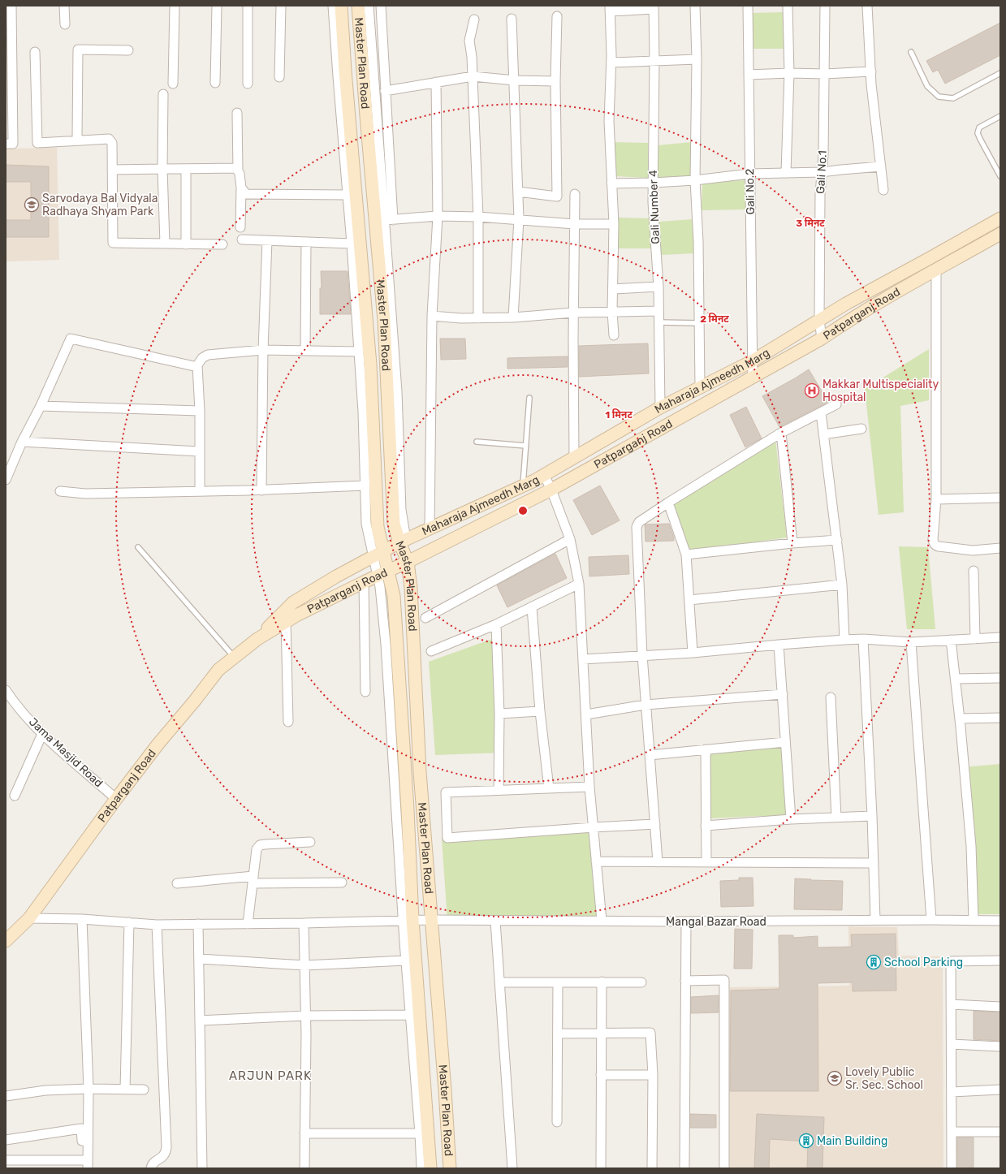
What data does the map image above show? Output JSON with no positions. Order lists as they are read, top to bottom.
{
  "streets": {
    "main road": ["Master Plan Road", "Patparganj Road", "Maharaja Ajmeedh Marg"],
    "street": [
      "Gali No.1",
      "Gali No.2",
      "Gali Number 4",
      "Jama Masjid Road",
      "Mangal Bazar Road"
    ]
  },
  "crossings": [
    ["Master Plan Road", "Patparganj Road"],
    ["Master Plan Road", "Maharaja Ajmeedh Marg"],
    ["Master Plan Road", "Mangal Bazar Road"],
    ["Gali No.1", "Patparganj Road"],
    ["Gali No.1", "Maharaja Ajmeedh Marg"],
    ["Gali No.2", "Patparganj Road"],
    ["Gali No.2", "Maharaja Ajmeedh Marg"],
    ["Gali Number 4", "Maharaja Ajmeedh Marg"],
    ["Patparganj Road", "Maharaja Ajmeedh Marg"],
    ["Patparganj Road", "Jama Masjid Road"],
    ["Patparganj Road", "Mangal Bazar Road"]
  ],
  "districts": ["ARJUN PARK"],
  "places": {
    "school or university": ["Sarvodaya Bal Vidyala Radhaya Shyam Park", "Lovely Public Sr. Sec. School"],
    "hospital": ["Makkar Multispeciality Hospital"],
    "building": ["School Parking", "Main Building"]
  },
  "rings": ["3 मिनट", "2 मिनट", "1 मिनट"]
}
